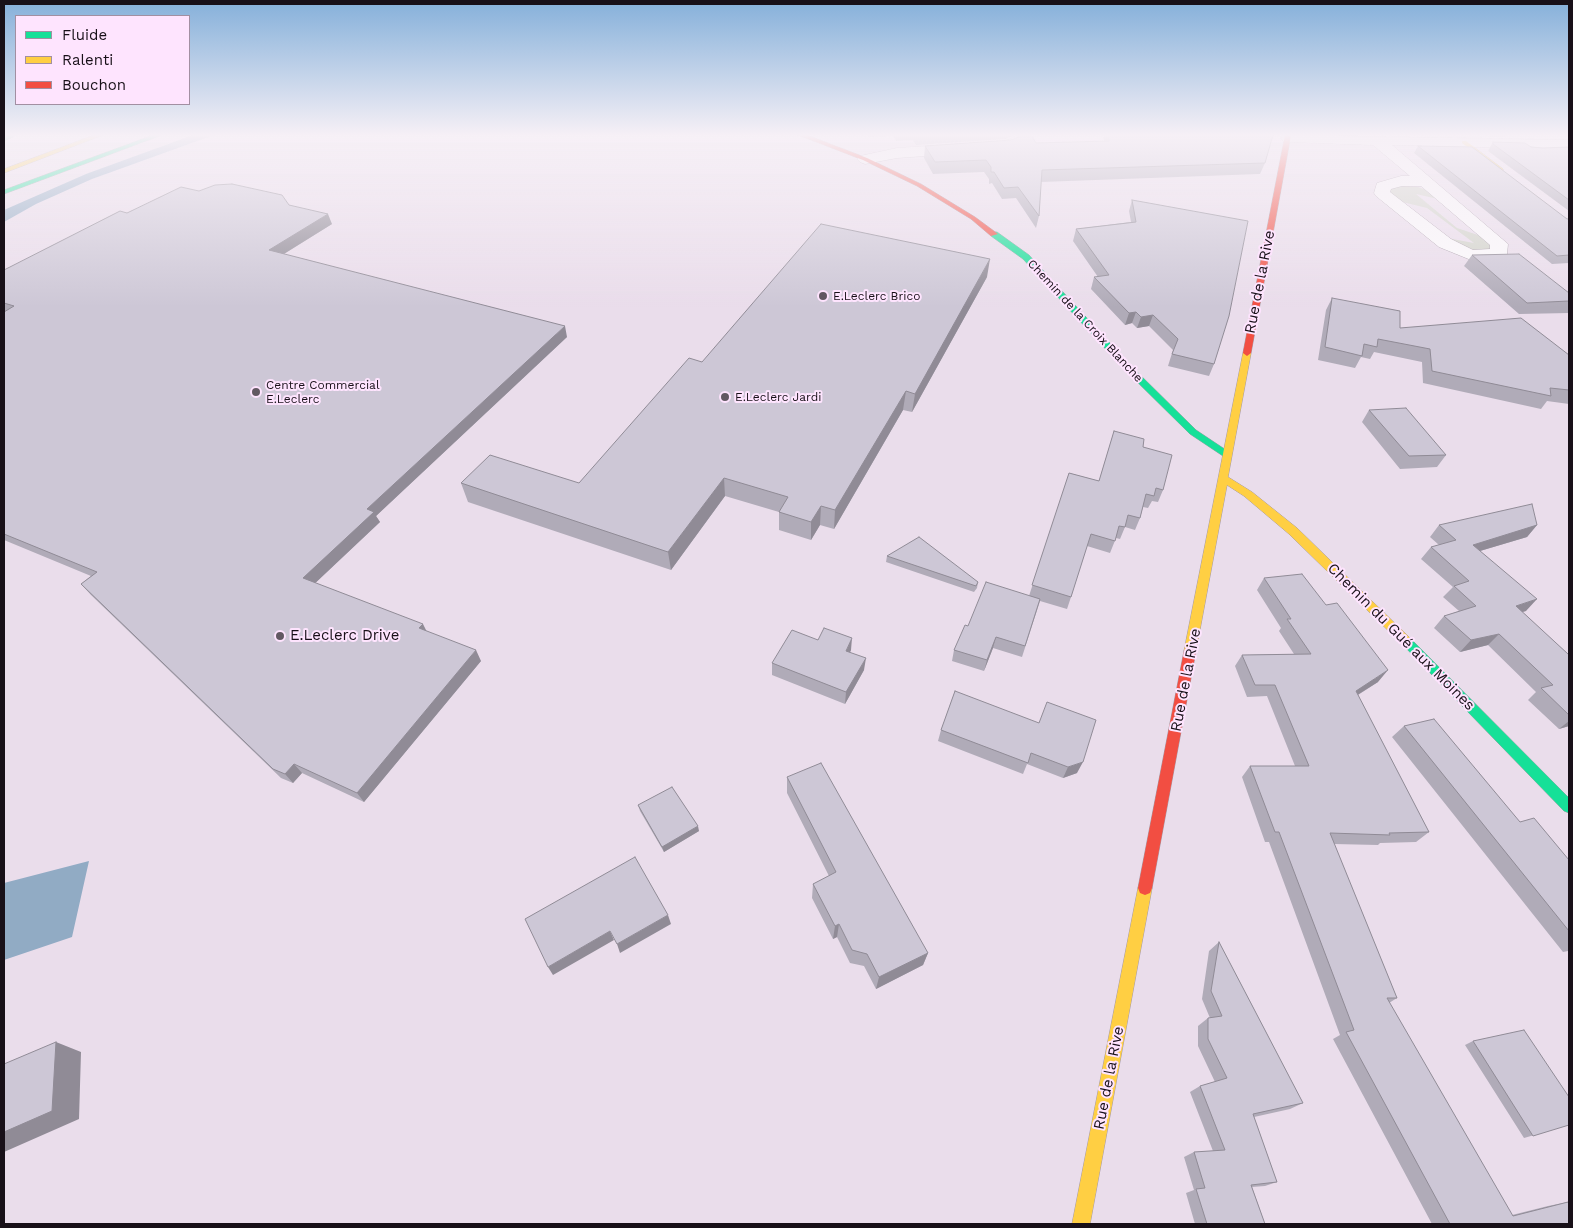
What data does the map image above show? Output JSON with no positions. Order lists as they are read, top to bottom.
{
  "streets": {
    "main road": ["Rue de la Rive", "Chemin de la Croix Blanche", "Chemin du Gué aux Moines"]
  },
  "crossings": [
    ["Rue de la Rive", "Chemin de la Croix Blanche"],
    ["Rue de la Rive", "Chemin du Gué aux Moines"]
  ],
  "places": [
    "E.Leclerc Brico",
    "Centre Commercial E.Leclerc",
    "E.Leclerc Jardi",
    "E.Leclerc Drive"
  ],
  "legend": ["Fluide", "Ralenti", "Bouchon"]
}
